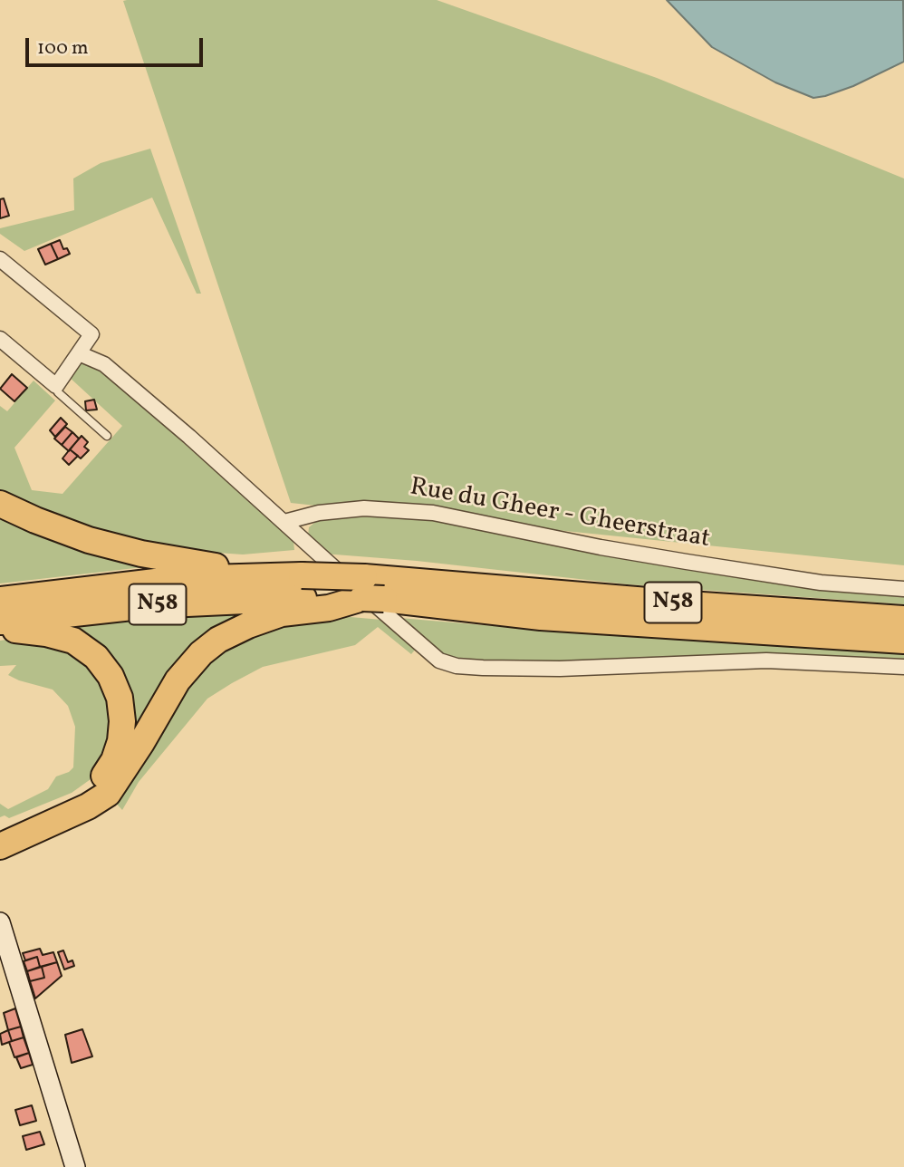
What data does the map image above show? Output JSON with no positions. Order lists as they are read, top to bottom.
{
  "streets": {
    "highway": ["N58"],
    "street": ["Rue du Gheer - Gheerstraat"]
  },
  "scale_bar": "100 m"
}
